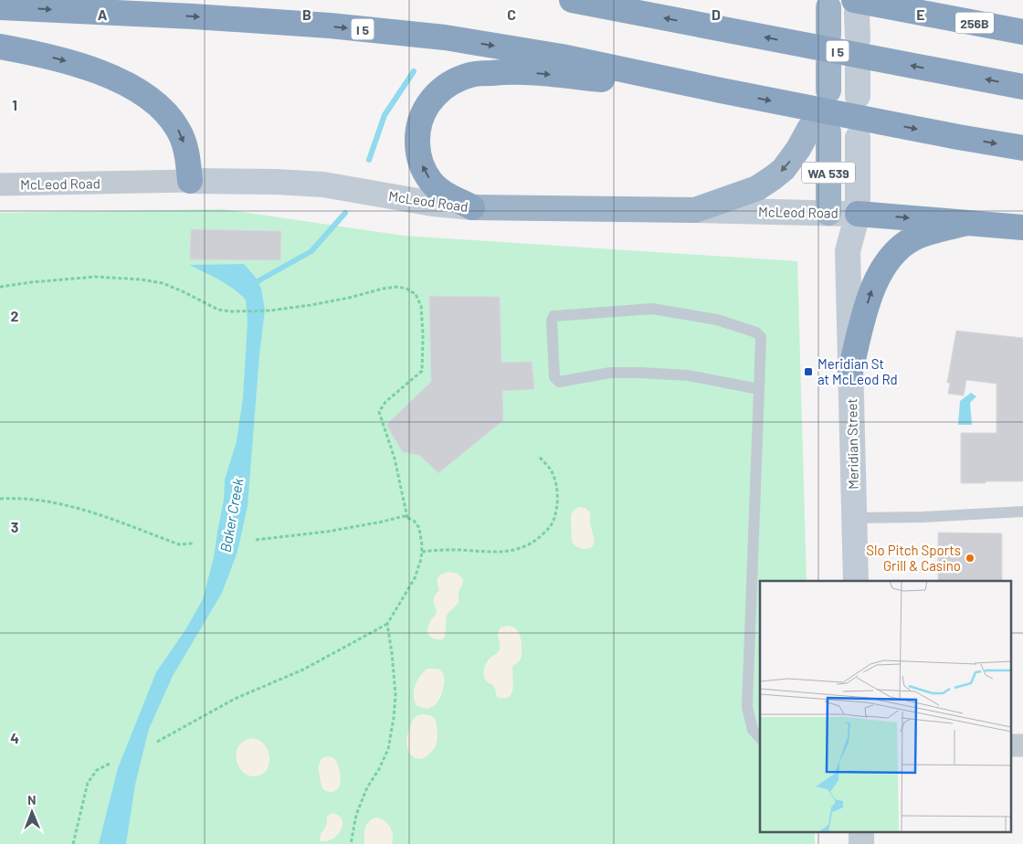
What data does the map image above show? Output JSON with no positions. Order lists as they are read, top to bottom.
{
  "streets": {
    "highway": [
      "256B",
      "I 5",
      "WA 539",
      "McLeod Road",
      "Meridian Street"
    ]
  },
  "crossings": [
    ["McLeod Road", "Meridian Street"]
  ],
  "water": ["Baker Creek"],
  "places": {
    "transit": ["Meridian St at McLeod Rd"],
    "other": ["Slo Pitch Sports Grill & Casino"]
  },
  "north": "top",
  "grid": {
    "columns": [
      "A",
      "B",
      "C",
      "D",
      "E"
    ],
    "rows": [
      "1",
      "2",
      "3",
      "4"
    ]
  }
}
